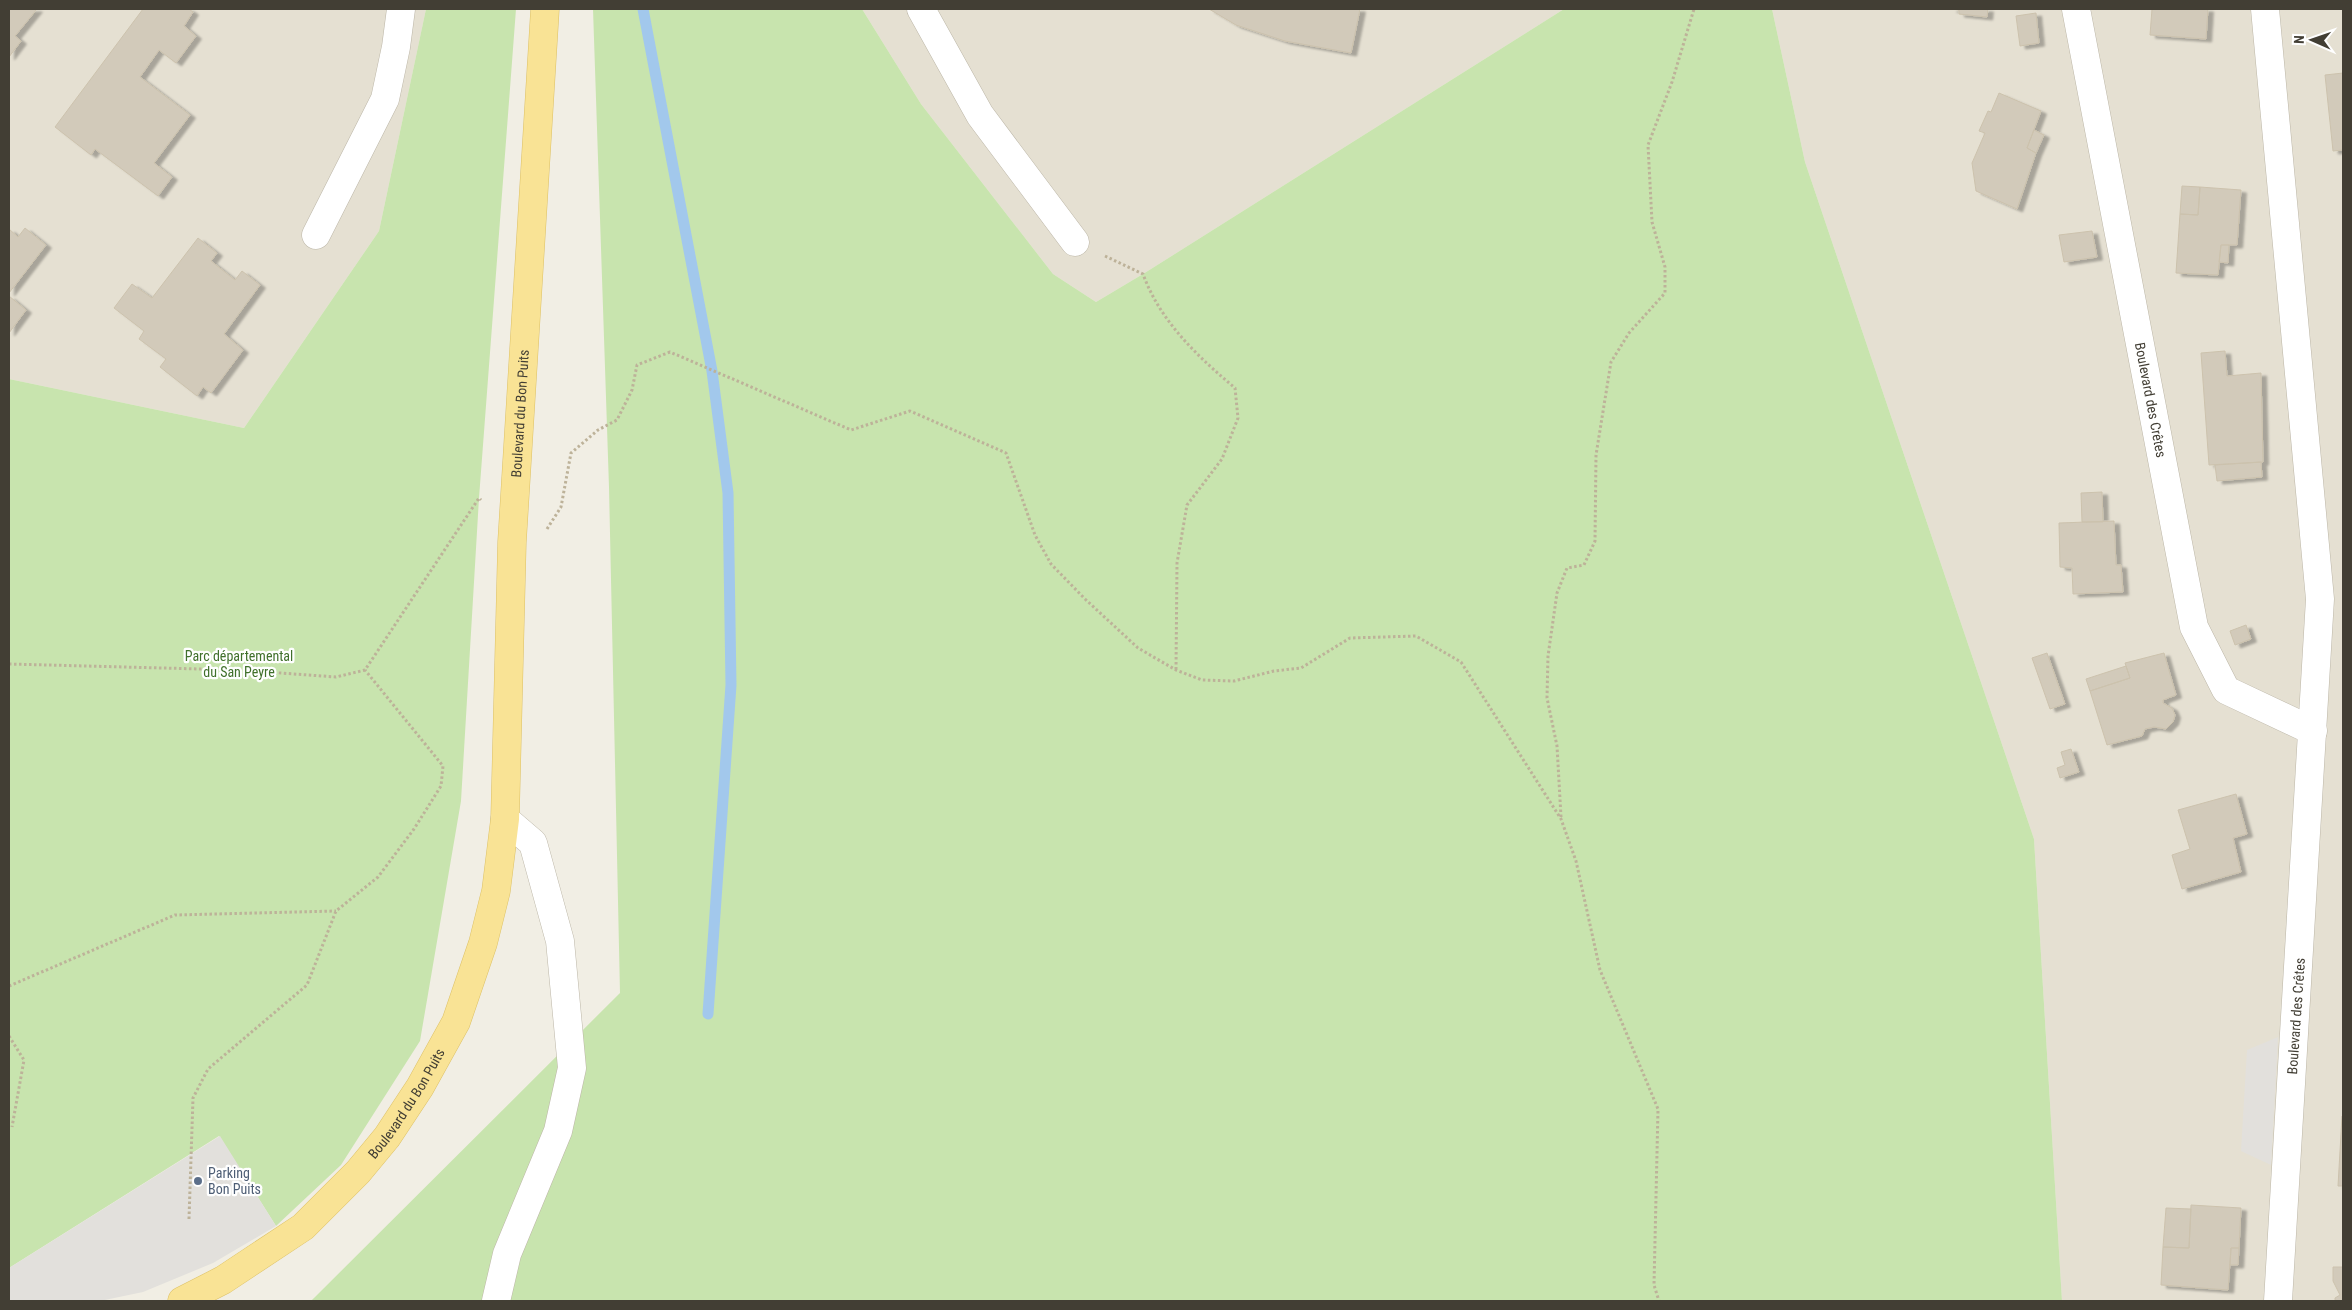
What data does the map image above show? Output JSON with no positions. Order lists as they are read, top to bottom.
{
  "streets": {
    "main road": ["Boulevard du Bon Puits"],
    "street": ["Boulevard des Crêtes"]
  },
  "parks": ["Parc départemental du San Peyre"],
  "places": ["Parking Bon Puits"],
  "north": "left"
}
